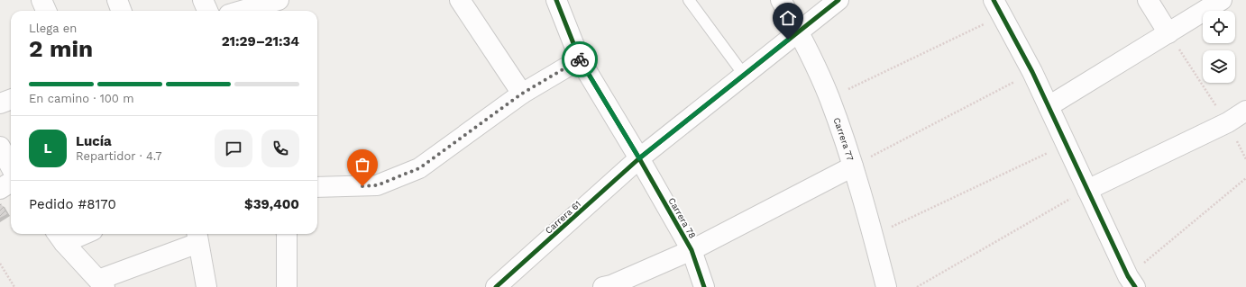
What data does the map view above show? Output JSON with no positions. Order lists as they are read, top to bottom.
{
  "streets": {
    "street": ["Carrera 77", "Carrera 61", "Carrera 78"]
  },
  "crossings": [
    ["Carrera 77", "Carrera 61"],
    ["Carrera 61", "Carrera 78"]
  ],
  "page": {
    "heading": ["2 min", "Llega en", "21:29–21:34"],
    "panel": [
      "Lucía",
      "Repartidor · 4.7",
      "Pedido #8170",
      "$39,400"
    ],
    "bar": "En camino · 100 m",
    "round": "L"
  }
}
